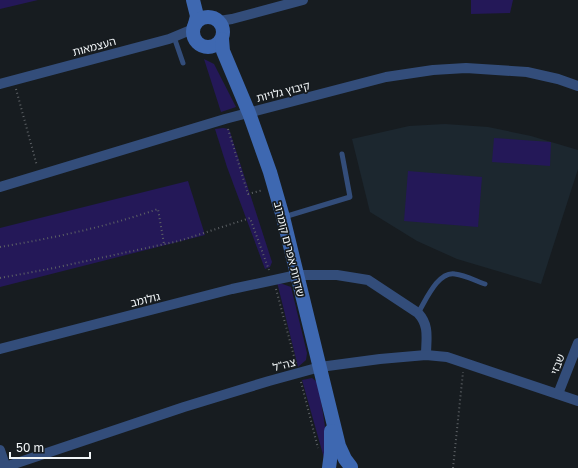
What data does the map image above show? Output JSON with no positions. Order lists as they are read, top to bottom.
{
  "streets": {
    "street": [
      "העצמאות",
      "קיבוץ גלויות",
      "שדרות אפרים קומרוב",
      "גולומב",
      "צה\"ל",
      "שבזי"
    ]
  },
  "crossings": [
    ["העצמאות", "שדרות אפרים קומרוב"],
    ["קיבוץ גלויות", "שדרות אפרים קומרוב"],
    ["שדרות אפרים קומרוב", "גולומב"],
    ["שדרות אפרים קומרוב", "צה\"ל"],
    ["צה\"ל", "שבזי"]
  ],
  "scale_bar": "50 m"
}
